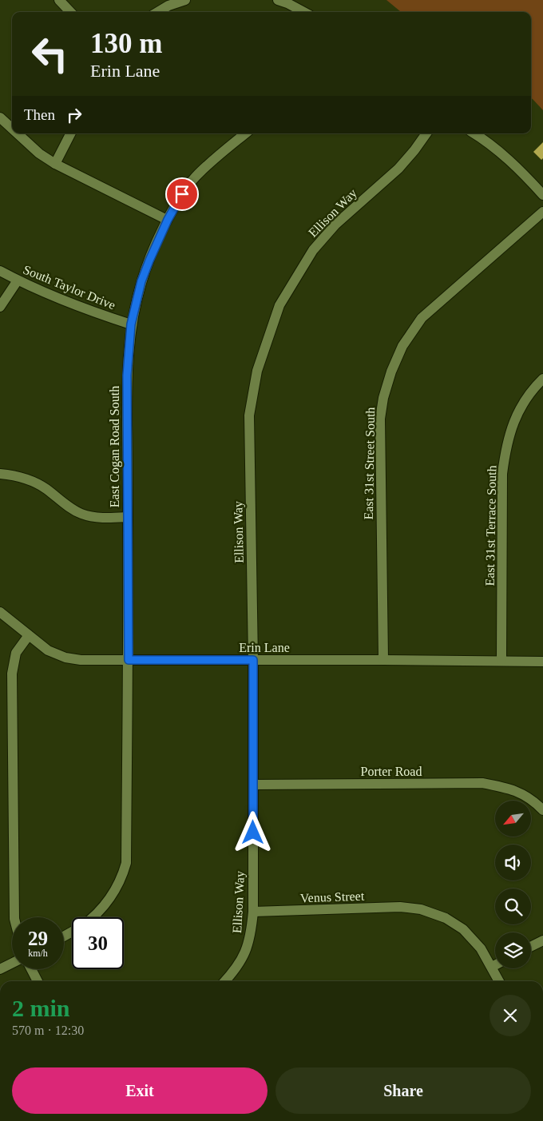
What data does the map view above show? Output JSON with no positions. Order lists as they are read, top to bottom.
{
  "streets": {
    "street": [
      "Ellison Way",
      "South Taylor Drive",
      "East Cogan Road South",
      "East 31st Street South",
      "East 31st Terrace South",
      "Erin Lane",
      "Porter Road",
      "Venus Street"
    ]
  },
  "crossings": [
    ["Ellison Way", "Erin Lane"],
    ["Ellison Way", "Porter Road"],
    ["Ellison Way", "Venus Street"],
    ["South Taylor Drive", "East Cogan Road South"],
    ["East Cogan Road South", "Erin Lane"],
    ["East 31st Street South", "Erin Lane"],
    ["East 31st Terrace South", "Erin Lane"]
  ],
  "north": "bottom left",
  "page": {
    "turn": ["130 m", "Erin Lane"],
    "then": "Then",
    "speed": "29 km/h",
    "limit": "30",
    "heading": ["2 min", "570 m · 12:30"],
    "buttons": ["Exit", "Share"]
  }
}
